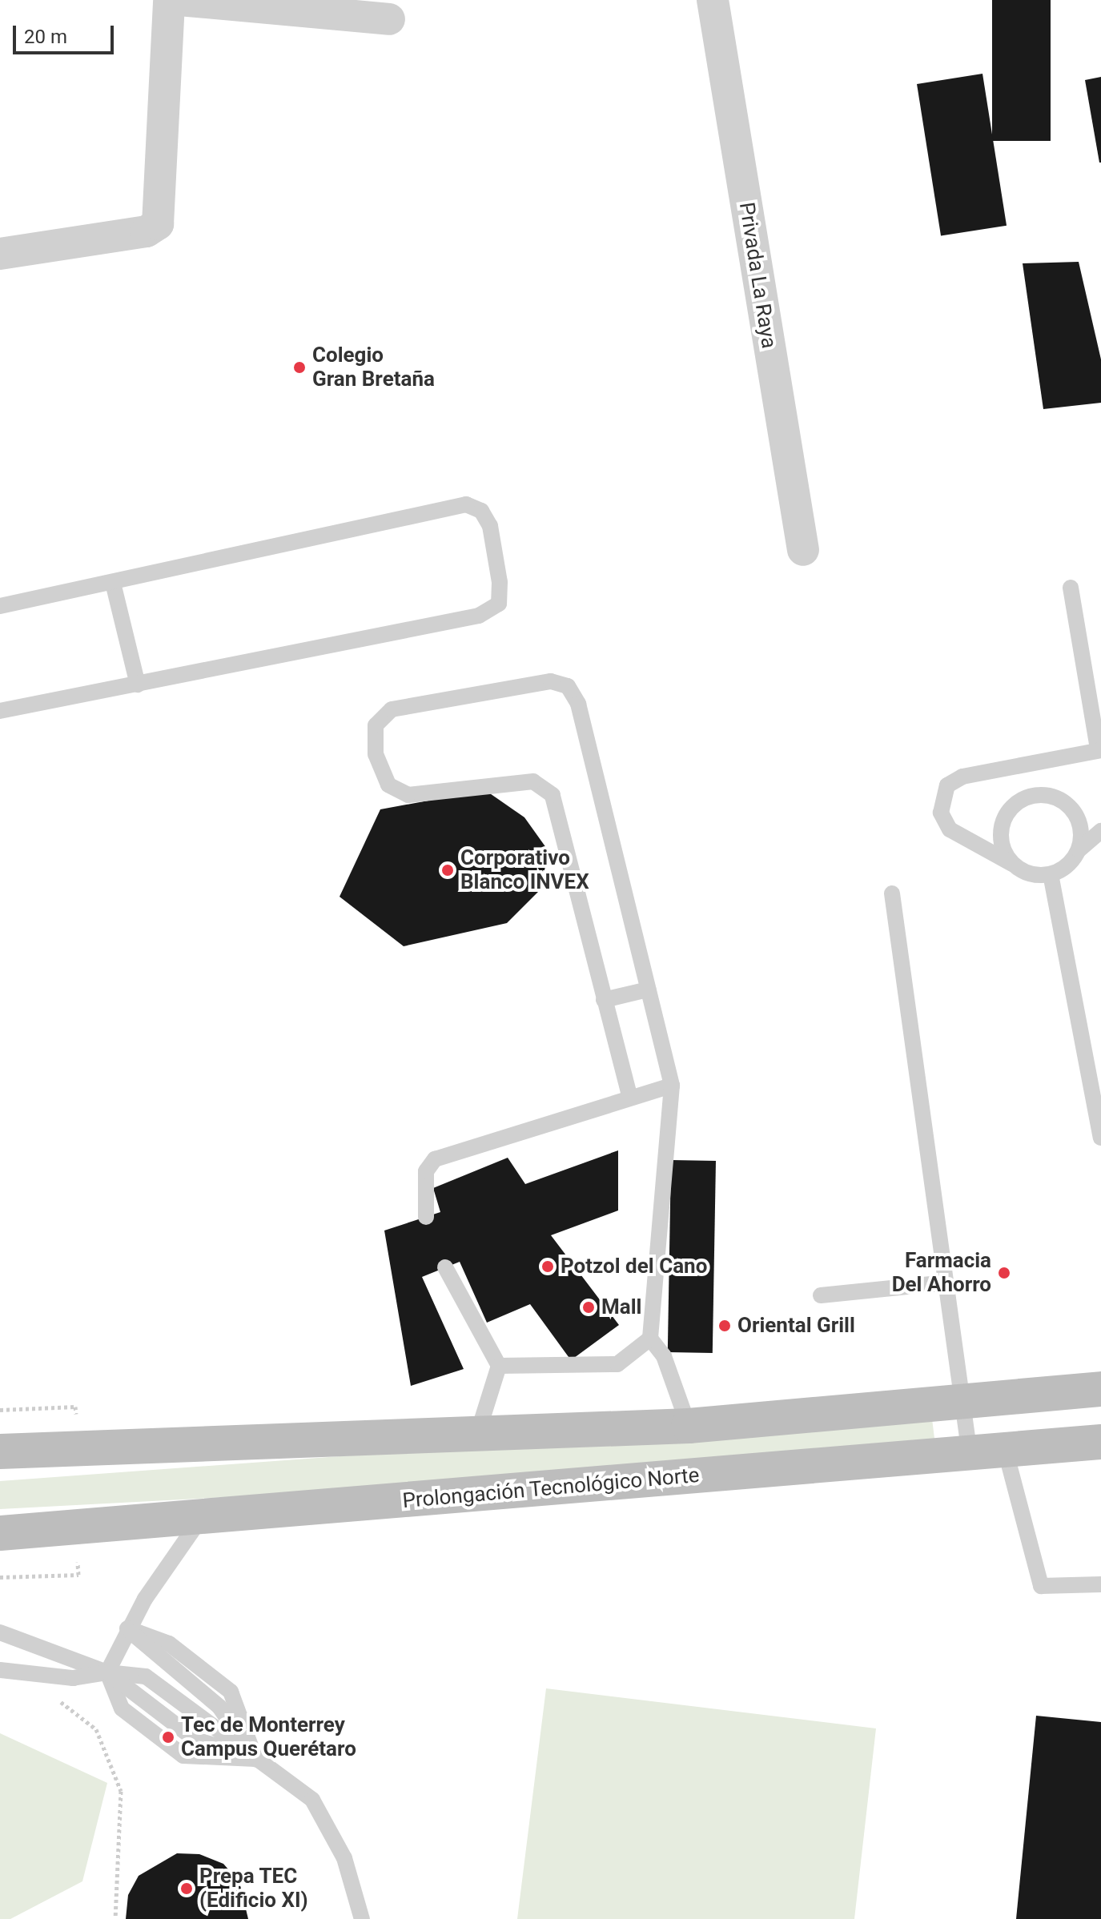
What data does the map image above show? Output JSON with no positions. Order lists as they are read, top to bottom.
{
  "streets": {
    "main road": ["Prolongación Tecnológico Norte"],
    "street": ["Privada La Raya"]
  },
  "places": [
    "Colegio Gran Bretaña",
    "Corporativo Blanco INVEX",
    "Potzol del Cano",
    "Farmacia Del Ahorro",
    "Mall",
    "Oriental Grill",
    "Tec de Monterrey Campus Querétaro",
    "Prepa TEC (Edificio XI)"
  ],
  "scale_bar": "20 m"
}
